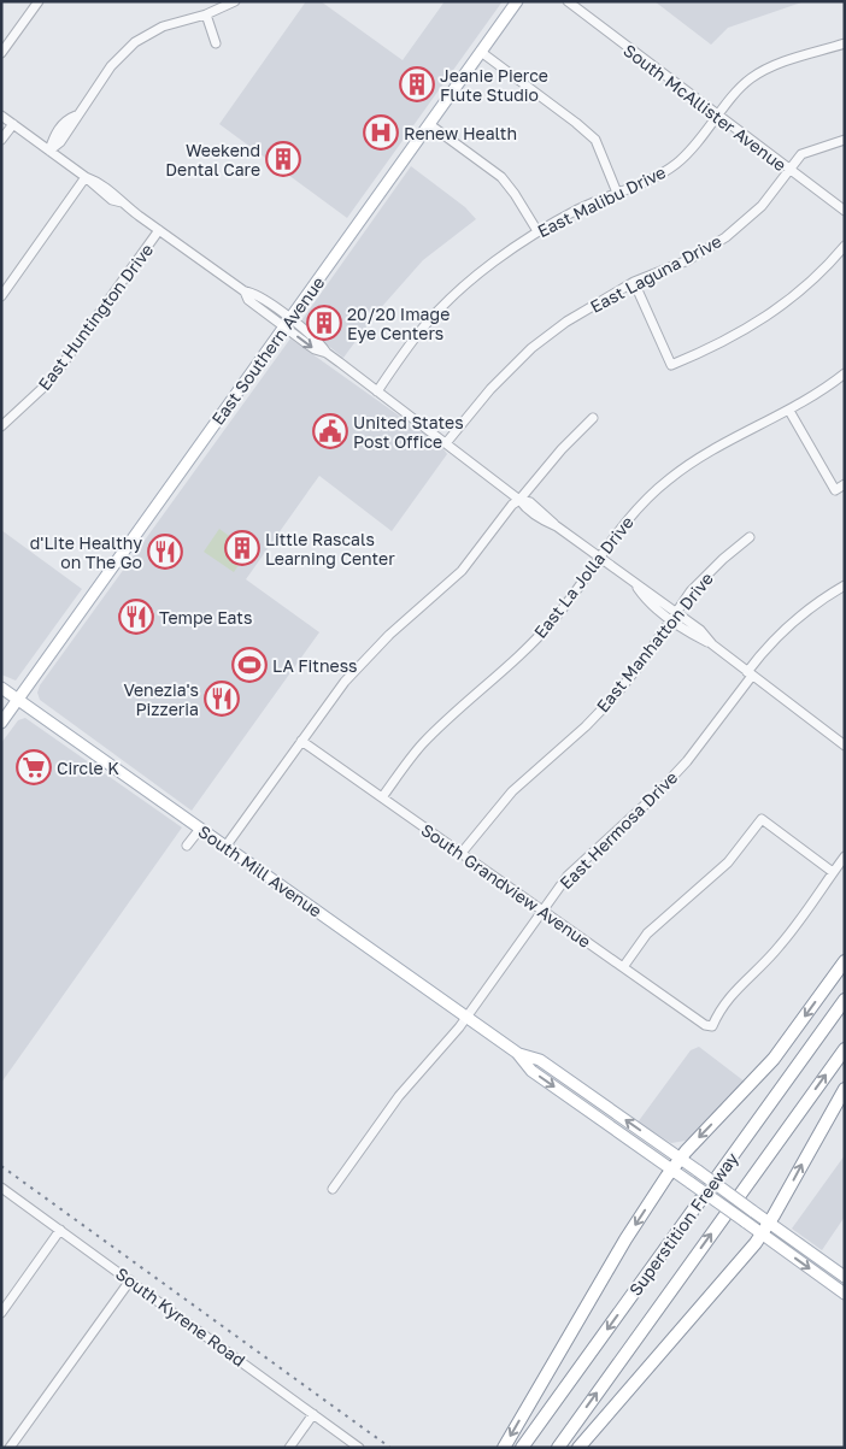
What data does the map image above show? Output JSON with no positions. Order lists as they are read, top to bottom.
{
  "streets": {
    "highway": ["Superstition Freeway"],
    "main road": ["East Southern Avenue", "South Mill Avenue"],
    "street": [
      "South McAllister Avenue",
      "East Malibu Drive",
      "East Laguna Drive",
      "East Huntington Drive",
      "East La Jolla Drive",
      "East Manhatton Drive",
      "East Hermosa Drive",
      "South Grandview Avenue",
      "South Kyrene Road"
    ]
  },
  "crossings": [
    ["South McAllister Avenue", "East Malibu Drive"],
    ["South McAllister Avenue", "East Laguna Drive"],
    ["East Southern Avenue", "South Mill Avenue"],
    ["East La Jolla Drive", "South Grandview Avenue"],
    ["East Manhatton Drive", "South Grandview Avenue"],
    ["East Hermosa Drive", "South Mill Avenue"],
    ["East Hermosa Drive", "South Grandview Avenue"]
  ],
  "places": {
    "building": [
      "Jeanie Pierce Flute Studio",
      "Weekend Dental Care",
      "20/20 Image Eye Centers",
      "Little Rascals Learning Center"
    ],
    "hospital": ["Renew Health"],
    "public building": ["United States Post Office"],
    "restaurant": ["d'Lite Healthy on The Go", "Tempe Eats", "Venezia's Pizzeria"],
    "sports": ["LA Fitness"],
    "supermarket": ["Circle K"]
  }
}
